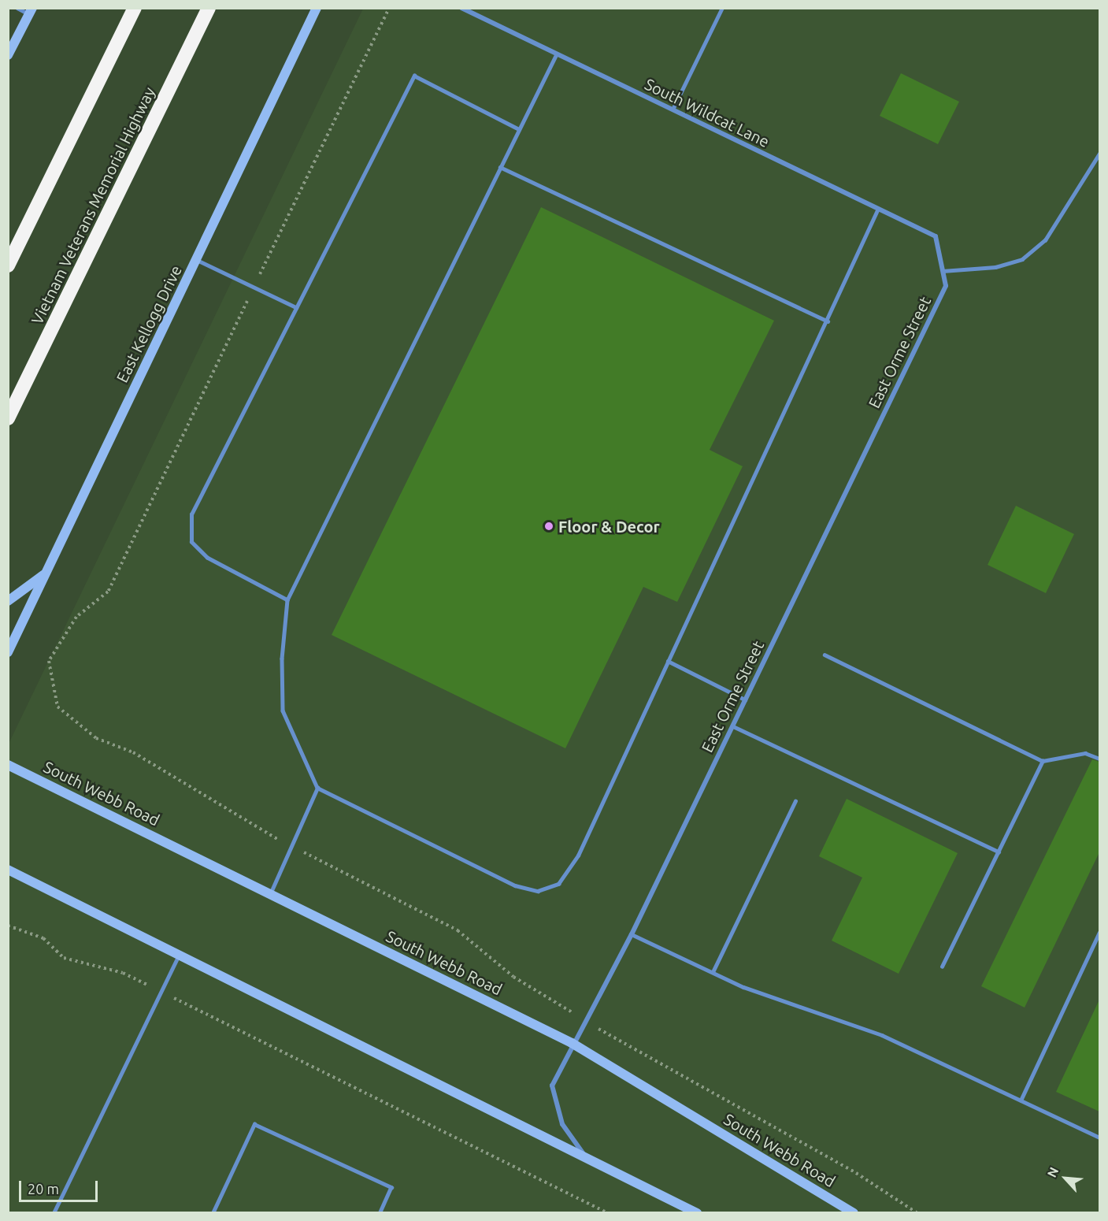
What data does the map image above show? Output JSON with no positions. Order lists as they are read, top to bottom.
{
  "streets": {
    "highway": ["Vietnam Veterans Memorial Highway"],
    "main road": ["East Kellogg Drive", "South Webb Road"],
    "street": ["South Wildcat Lane", "East Orme Street"]
  },
  "crossings": [
    ["South Wildcat Lane", "East Orme Street"],
    ["East Orme Street", "South Webb Road"]
  ],
  "places": ["Floor & Decor"],
  "scale_bar": "20 m",
  "north": "top left"
}
